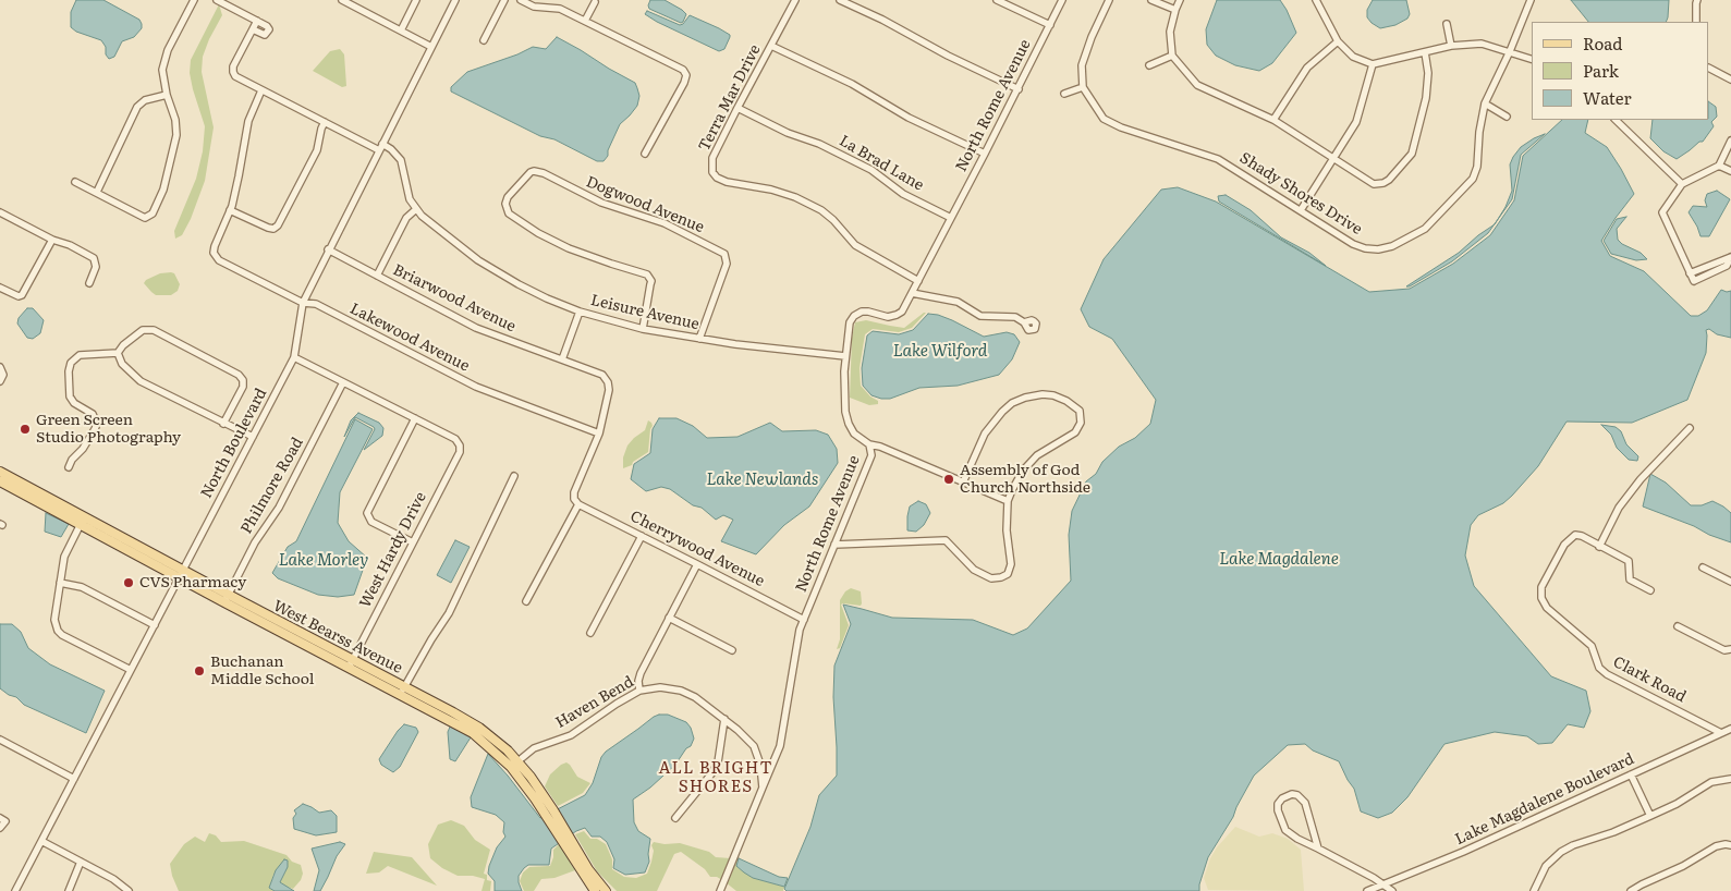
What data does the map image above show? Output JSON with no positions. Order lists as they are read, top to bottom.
{
  "streets": {
    "main road": ["West Bearss Avenue"],
    "street": [
      "Terra Mar Drive",
      "North Rome Avenue",
      "La Brad Lane",
      "Shady Shores Drive",
      "Dogwood Avenue",
      "Briarwood Avenue",
      "Leisure Avenue",
      "Lakewood Avenue",
      "North Boulevard",
      "Philmore Road",
      "Cherrywood Avenue",
      "West Hardy Drive",
      "Clark Road",
      "Haven Bend",
      "Lake Magdalene Boulevard"
    ]
  },
  "crossings": [
    ["Terra Mar Drive", "North Rome Avenue"],
    ["Terra Mar Drive", "La Brad Lane"],
    ["North Rome Avenue", "La Brad Lane"],
    ["North Rome Avenue", "Leisure Avenue"],
    ["North Rome Avenue", "Cherrywood Avenue"],
    ["North Rome Avenue", "Haven Bend"],
    ["Dogwood Avenue", "Leisure Avenue"],
    ["Briarwood Avenue", "Lakewood Avenue"],
    ["Briarwood Avenue", "North Boulevard"],
    ["Leisure Avenue", "North Boulevard"],
    ["Lakewood Avenue", "North Boulevard"],
    ["North Boulevard", "West Bearss Avenue"],
    ["Philmore Road", "West Bearss Avenue"],
    ["West Hardy Drive", "West Bearss Avenue"],
    ["West Bearss Avenue", "Haven Bend"],
    ["Clark Road", "Lake Magdalene Boulevard"]
  ],
  "districts": ["ALL BRIGHT SHORES"],
  "water": [
    "Lake Wilford",
    "Lake Newlands",
    "Lake Magdalene",
    "Lake Morley"
  ],
  "places": [
    "Green Screen Studio Photography",
    "Assembly of God Church Northside",
    "CVS Pharmacy",
    "Buchanan Middle School"
  ],
  "legend": ["Road", "Park", "Water"]
}
